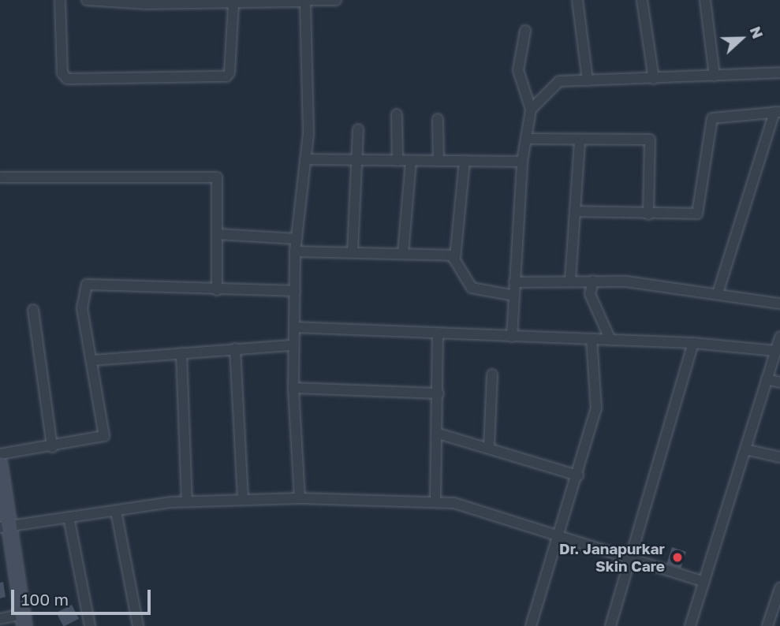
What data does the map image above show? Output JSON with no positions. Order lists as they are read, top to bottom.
{
  "places": ["Dr. Janapurkar Skin Care"],
  "scale_bar": "100 m",
  "north": "right"
}
